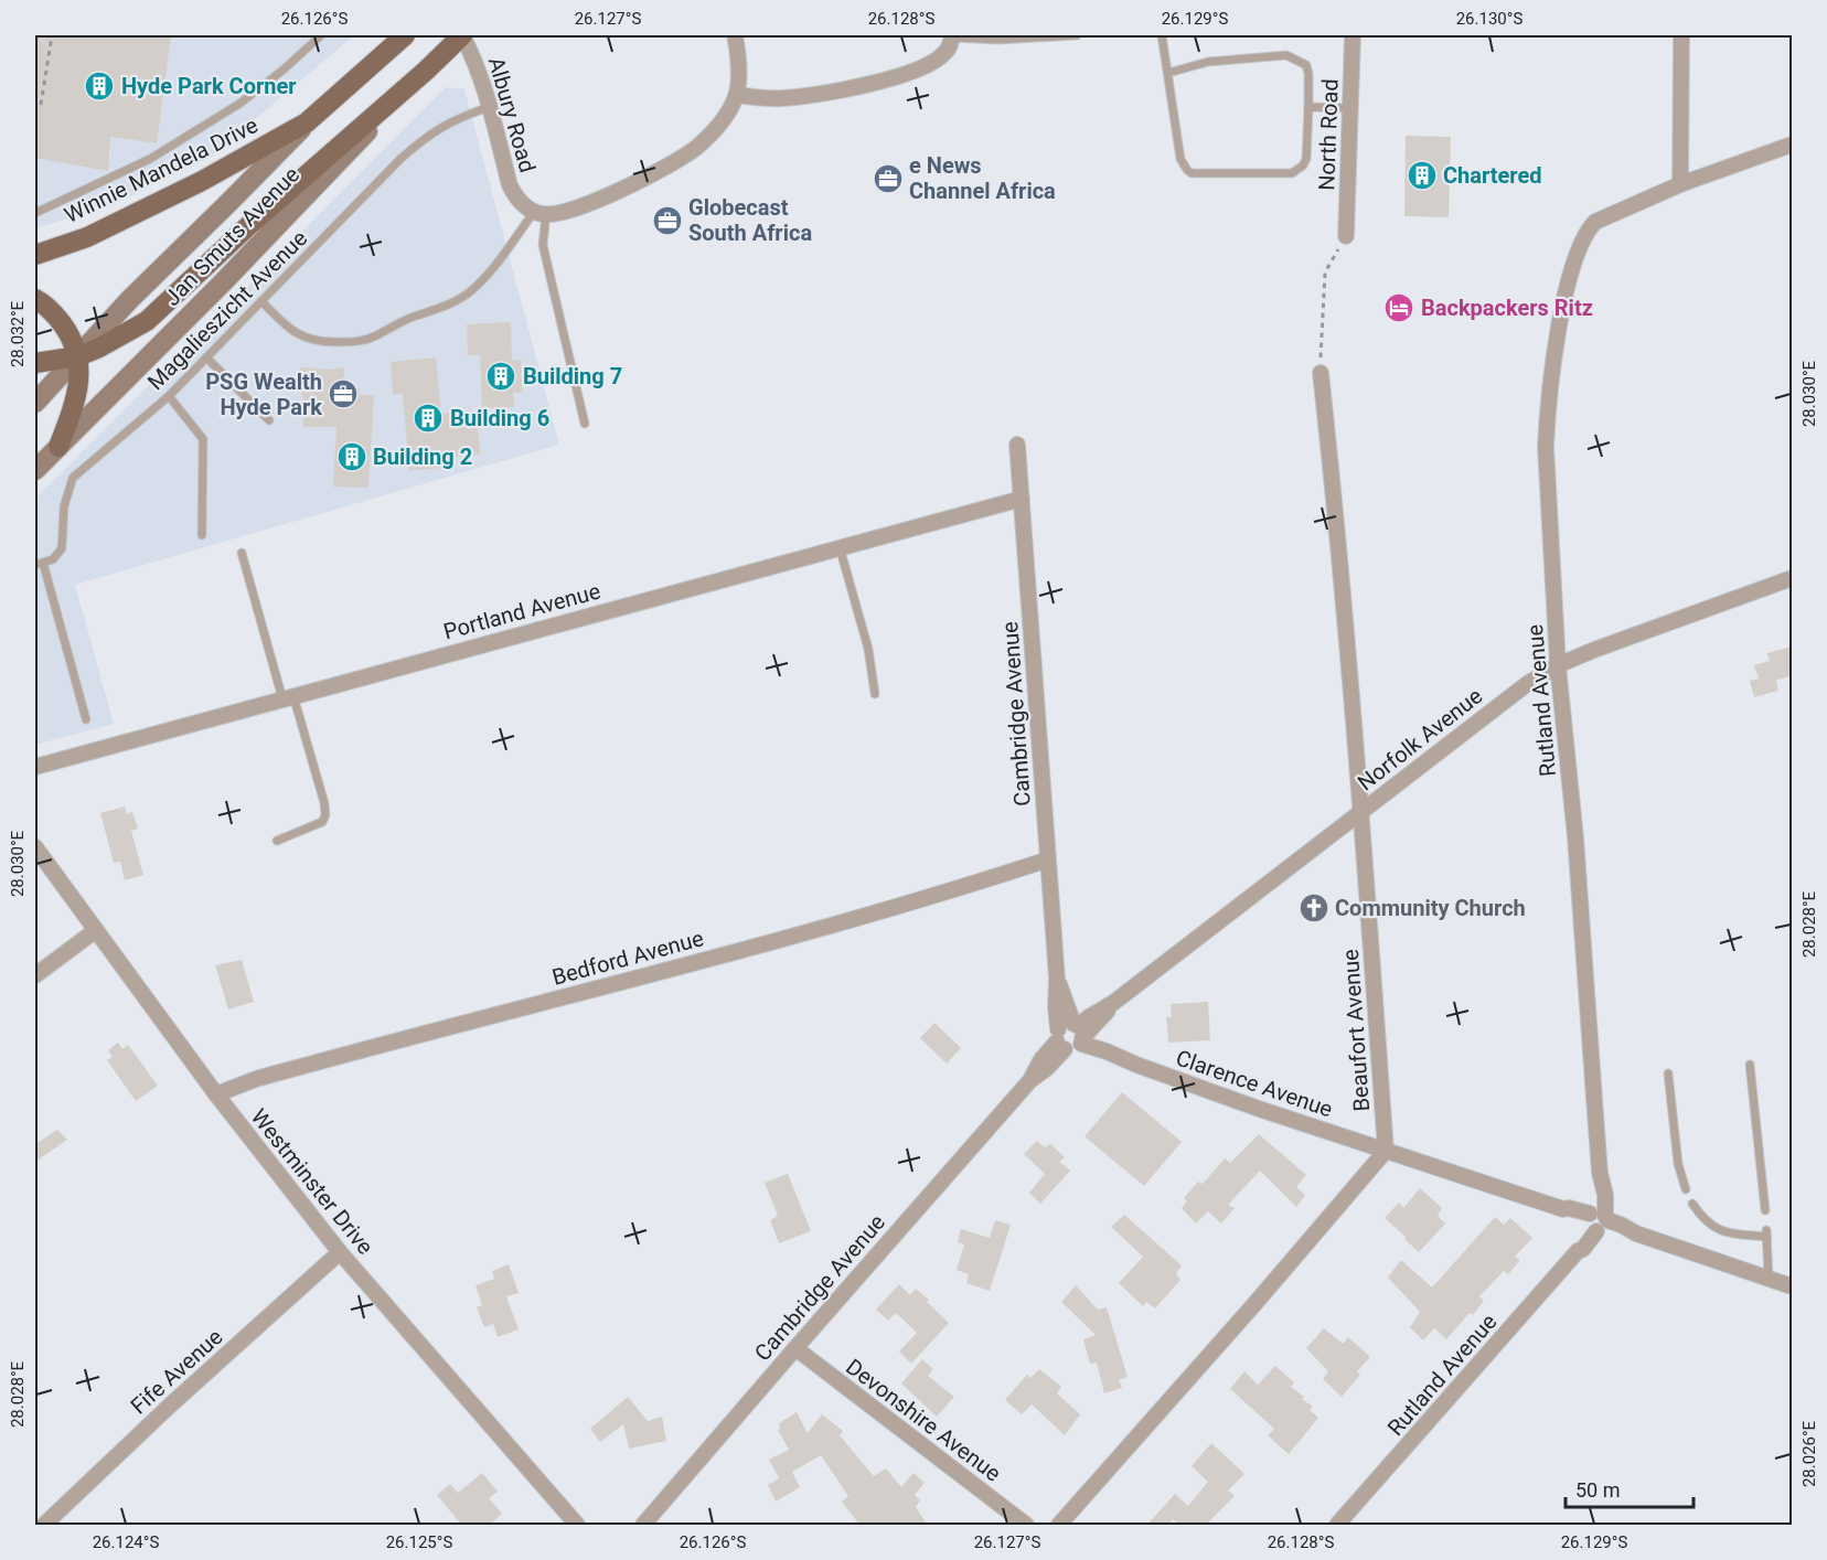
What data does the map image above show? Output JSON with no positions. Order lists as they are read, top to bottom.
{
  "streets": {
    "main road": ["Winnie Mandela Drive", "Jan Smuts Avenue"],
    "street": [
      "Albury Road",
      "North Road",
      "Portland Avenue",
      "Rutland Avenue",
      "Cambridge Avenue",
      "Norfolk Avenue",
      "Bedford Avenue",
      "Beaufort Avenue",
      "Clarence Avenue",
      "Westminster Drive",
      "Fife Avenue",
      "Devonshire Avenue"
    ],
    "lane": ["Magalieszicht Avenue"]
  },
  "crossings": [
    ["Albury Road", "Jan Smuts Avenue"],
    ["Albury Road", "Magalieszicht Avenue"],
    ["Winnie Mandela Drive", "Jan Smuts Avenue"],
    ["Portland Avenue", "Cambridge Avenue"],
    ["Rutland Avenue", "Norfolk Avenue"],
    ["Rutland Avenue", "Clarence Avenue"],
    ["Cambridge Avenue", "Norfolk Avenue"],
    ["Cambridge Avenue", "Bedford Avenue"],
    ["Cambridge Avenue", "Clarence Avenue"],
    ["Cambridge Avenue", "Devonshire Avenue"],
    ["Norfolk Avenue", "Beaufort Avenue"],
    ["Norfolk Avenue", "Clarence Avenue"],
    ["Bedford Avenue", "Westminster Drive"],
    ["Beaufort Avenue", "Clarence Avenue"],
    ["Westminster Drive", "Fife Avenue"]
  ],
  "places": {
    "building": [
      "Hyde Park Corner",
      "Chartered",
      "Building 7",
      "Building 6",
      "Building 2"
    ],
    "office": ["e News Channel Africa", "Globecast South Africa", "PSG Wealth Hyde Park"],
    "hotel": ["Backpackers Ritz"],
    "church": ["Community Church"]
  },
  "scale_bar": "50 m",
  "coordinates": [
    "26.126°S",
    "26.127°S",
    "26.128°S",
    "26.129°S",
    "26.130°S",
    "28.032°E",
    "28.030°E",
    "28.028°E",
    "28.026°E",
    "26.124°S",
    "26.125°S"
  ]
}
